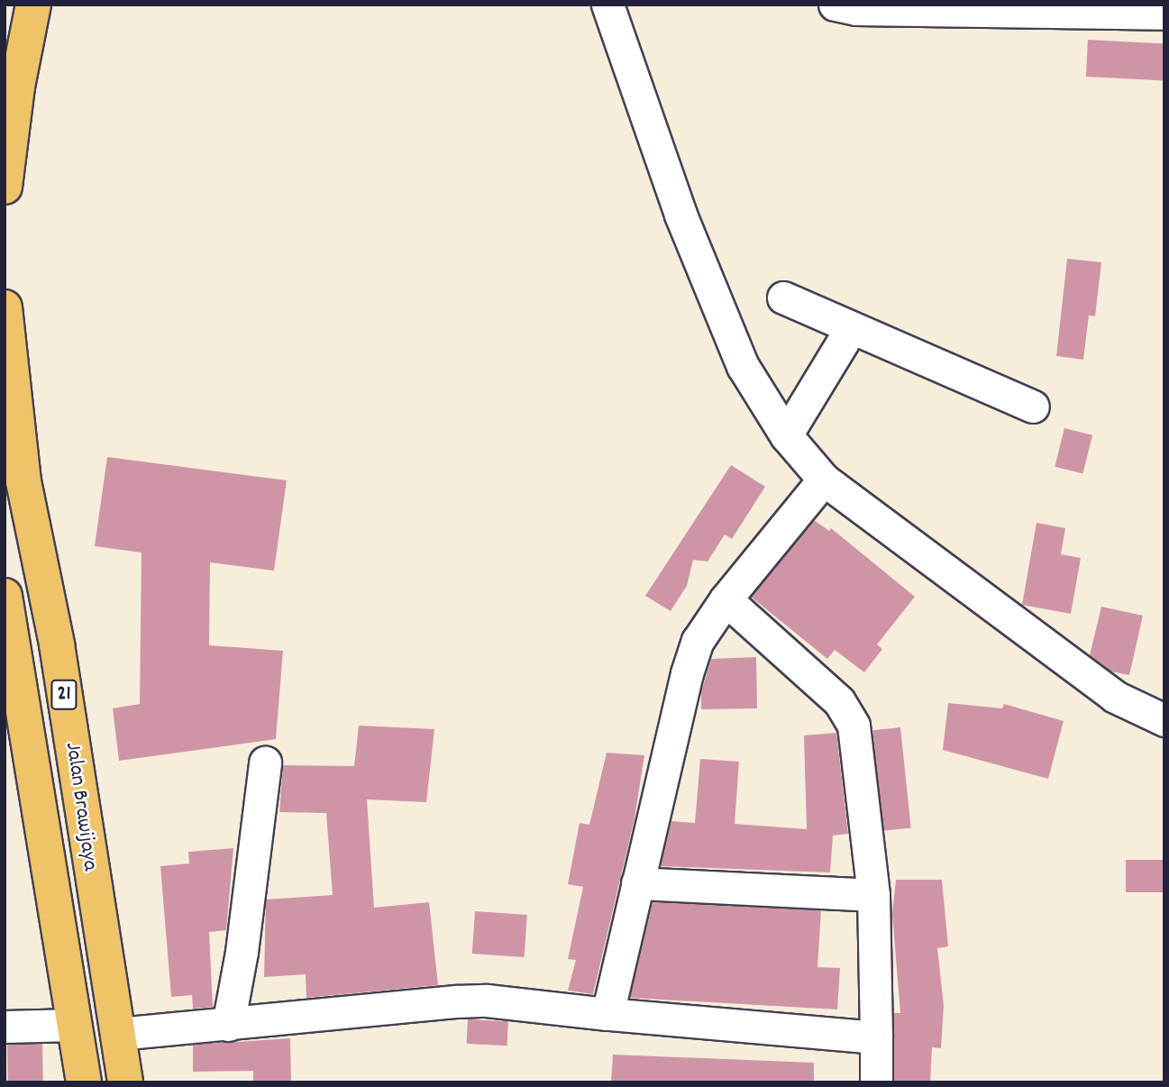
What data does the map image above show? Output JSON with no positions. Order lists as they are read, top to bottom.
{
  "streets": {
    "highway": ["21", "Jalan Brawijaya"]
  }
}
